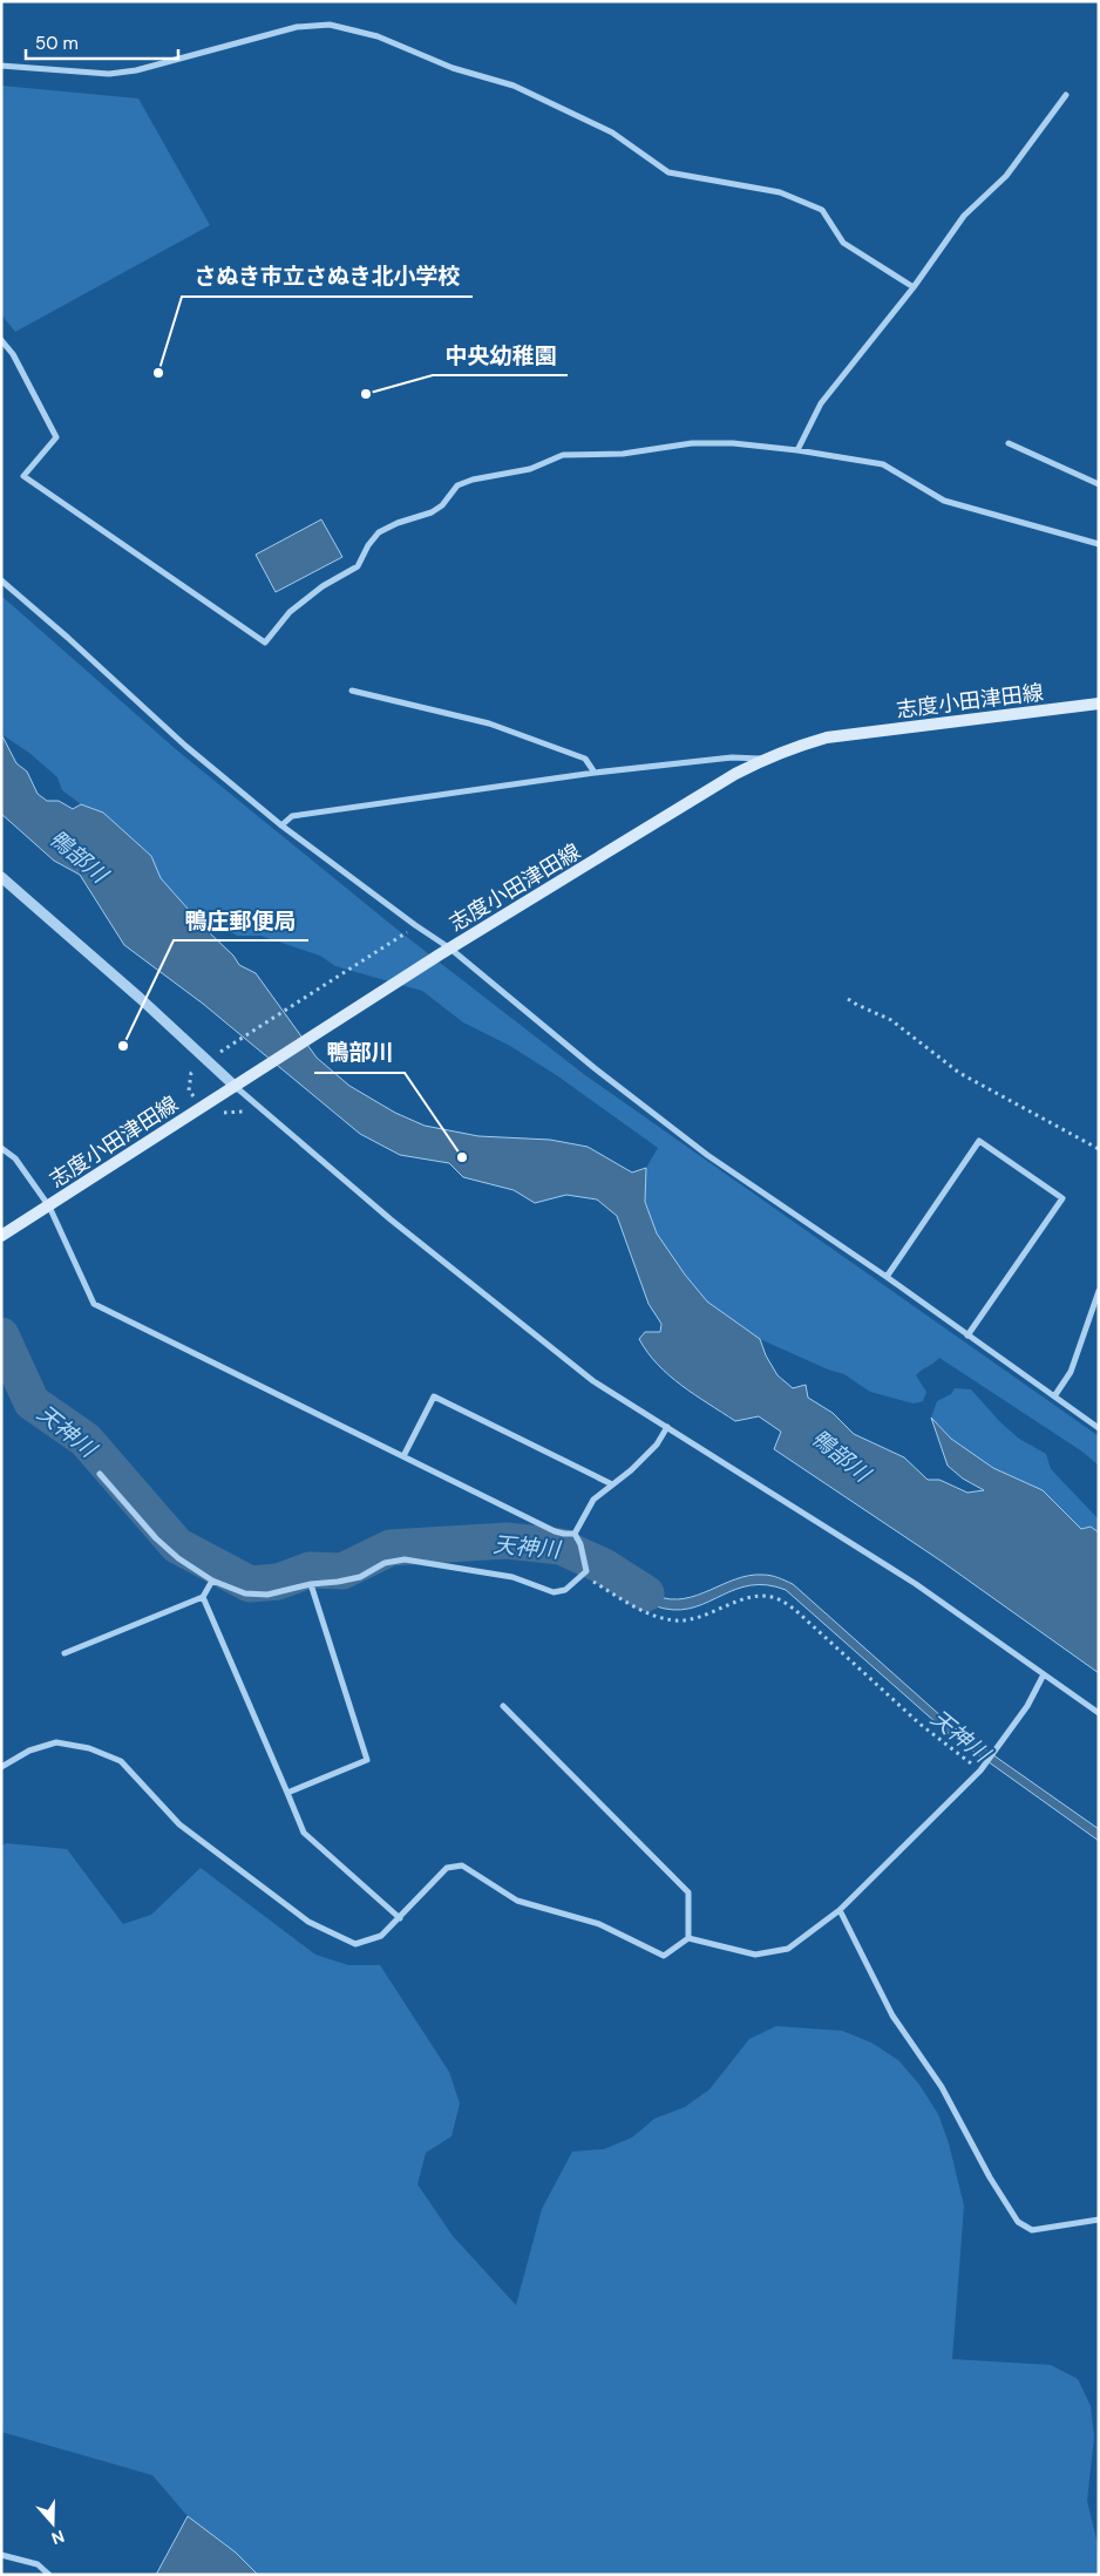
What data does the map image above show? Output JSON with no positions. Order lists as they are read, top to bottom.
{
  "streets": {
    "main road": ["志度小田津田線"]
  },
  "water": ["鴨部川", "天神川"],
  "places": [
    "さぬき市立さぬき北小学校",
    "中央幼稚園",
    "鴨庄郵便局",
    "鴨部川"
  ],
  "scale_bar": "50 m",
  "north": "bottom"
}
